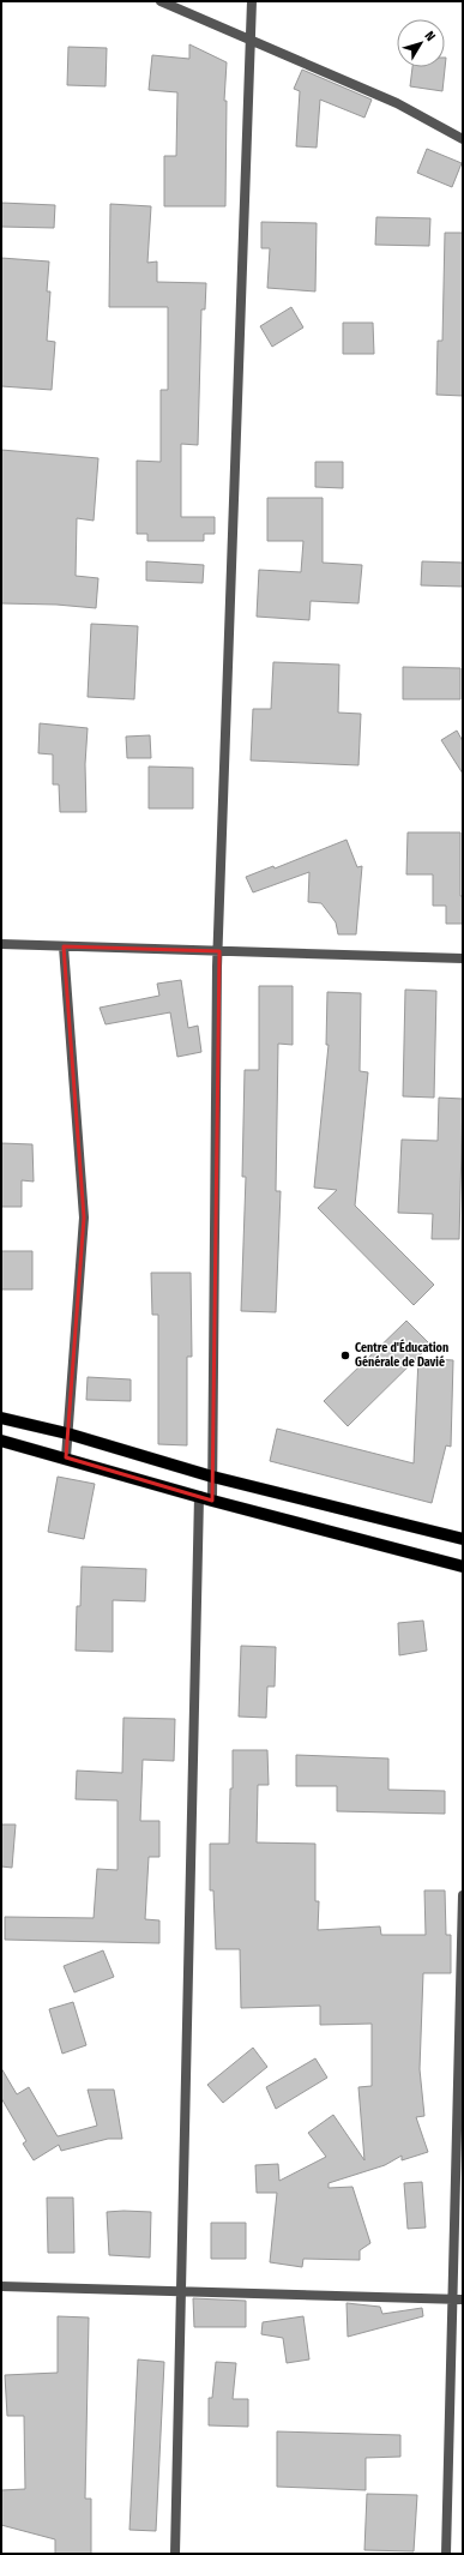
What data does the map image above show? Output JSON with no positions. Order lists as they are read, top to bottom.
{
  "places": ["Centre d'Éducation Générale de Davié"],
  "north": "top right"
}
